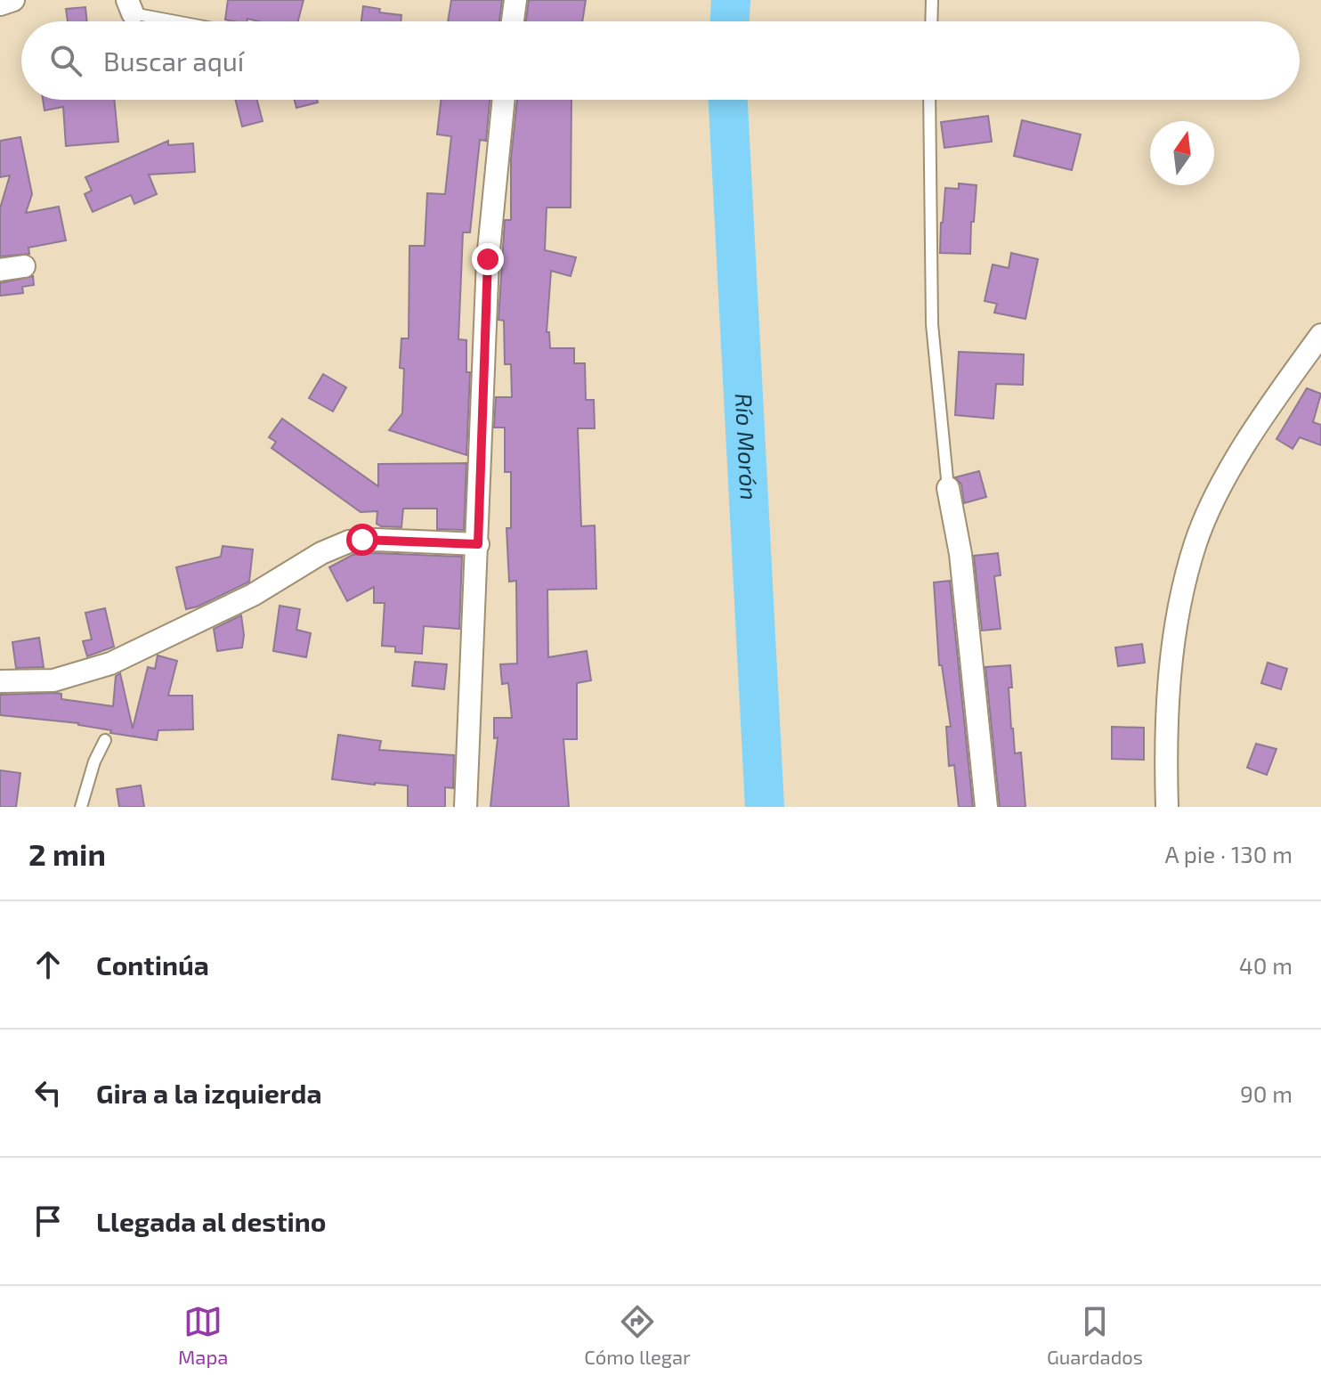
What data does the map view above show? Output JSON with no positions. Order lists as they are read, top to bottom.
{
  "water": ["Río Morón"],
  "north": "top",
  "page": {
    "search": "Buscar aquí",
    "heading": ["2 min", "A pie · 130 m"],
    "list": [
      ["Continúa", "40 m"],
      ["Gira a la izquierda", "90 m"],
      "Llegada al destino"
    ],
    "nav": ["Mapa", "Cómo llegar", "Guardados"]
  }
}
